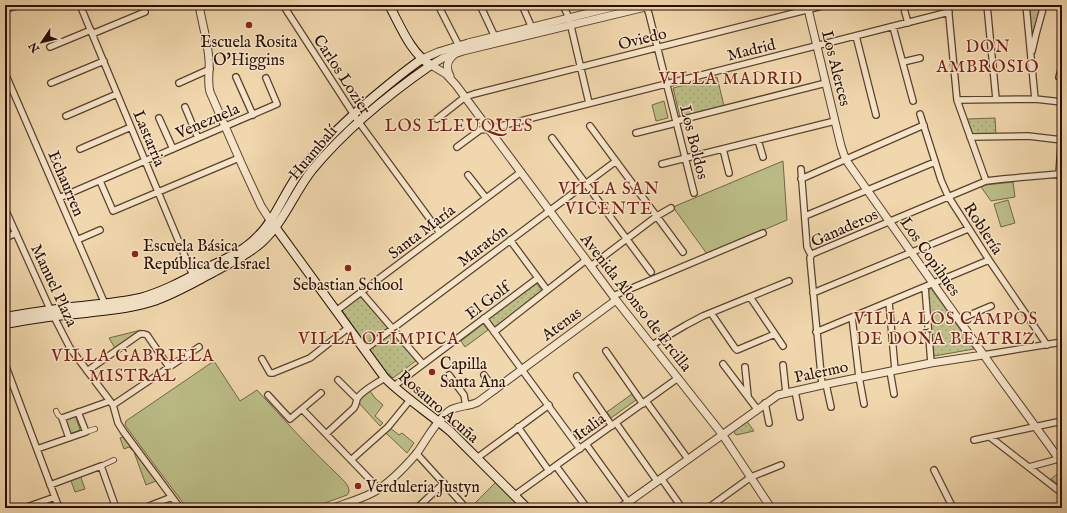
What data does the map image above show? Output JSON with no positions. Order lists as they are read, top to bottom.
{
  "streets": {
    "main road": ["Huambalí", "Avenida Alonso de Ercilla", "Rosauro Acuña"],
    "street": [
      "Oviedo",
      "Madrid",
      "Los Alerces",
      "Carlos Lozier",
      "Venezuela",
      "Lastarria",
      "Los Boldos",
      "Echaurren",
      "Ganaderos",
      "Roblería",
      "Santa María",
      "Maratón",
      "Los Copihues",
      "Manuel Plaza",
      "El Golf",
      "Atenas",
      "Palermo",
      "Italia"
    ]
  },
  "crossings": [
    ["Oviedo", "Los Alerces"],
    ["Oviedo", "Los Boldos"],
    ["Oviedo", "Avenida Alonso de Ercilla"],
    ["Madrid", "Los Alerces"],
    ["Madrid", "Los Boldos"],
    ["Madrid", "Avenida Alonso de Ercilla"],
    ["Los Alerces", "Los Copihues"],
    ["Carlos Lozier", "Huambalí"],
    ["Carlos Lozier", "Santa María"],
    ["Venezuela", "Lastarria"],
    ["Venezuela", "Echaurren"],
    ["Lastarria", "Huambalí"],
    ["Los Boldos", "Huambalí"],
    ["Huambalí", "Echaurren"],
    ["Huambalí", "Manuel Plaza"],
    ["Huambalí", "Avenida Alonso de Ercilla"],
    ["Huambalí", "Rosauro Acuña"],
    ["Ganaderos", "Roblería"],
    ["Ganaderos", "Los Copihues"],
    ["Ganaderos", "Palermo"],
    ["Roblería", "Palermo"],
    ["Santa María", "Avenida Alonso de Ercilla"],
    ["Santa María", "Rosauro Acuña"],
    ["Maratón", "Avenida Alonso de Ercilla"],
    ["Maratón", "Rosauro Acuña"],
    ["Los Copihues", "Palermo"],
    ["El Golf", "Avenida Alonso de Ercilla"],
    ["El Golf", "Rosauro Acuña"],
    ["Avenida Alonso de Ercilla", "Atenas"],
    ["Avenida Alonso de Ercilla", "Palermo"],
    ["Avenida Alonso de Ercilla", "Italia"],
    ["Atenas", "Rosauro Acuña"],
    ["Rosauro Acuña", "Italia"]
  ],
  "districts": [
    "DON AMBROSIO",
    "VILLA MADRID",
    "LOS LLEUQUES",
    "VILLA SAN VICENTE",
    "VILLA LOS CAMPOS DE DOÑA BEATRIZ",
    "VILLA OLÍMPICA",
    "VILLA GABRIELA MISTRAL"
  ],
  "places": [
    "Escuela Rosita O'Higgins",
    "Escuela Básica República de Israel",
    "Sebastian School",
    "Capilla Santa Ana",
    "Verduleria Justyn"
  ],
  "north": "bottom left"
}
